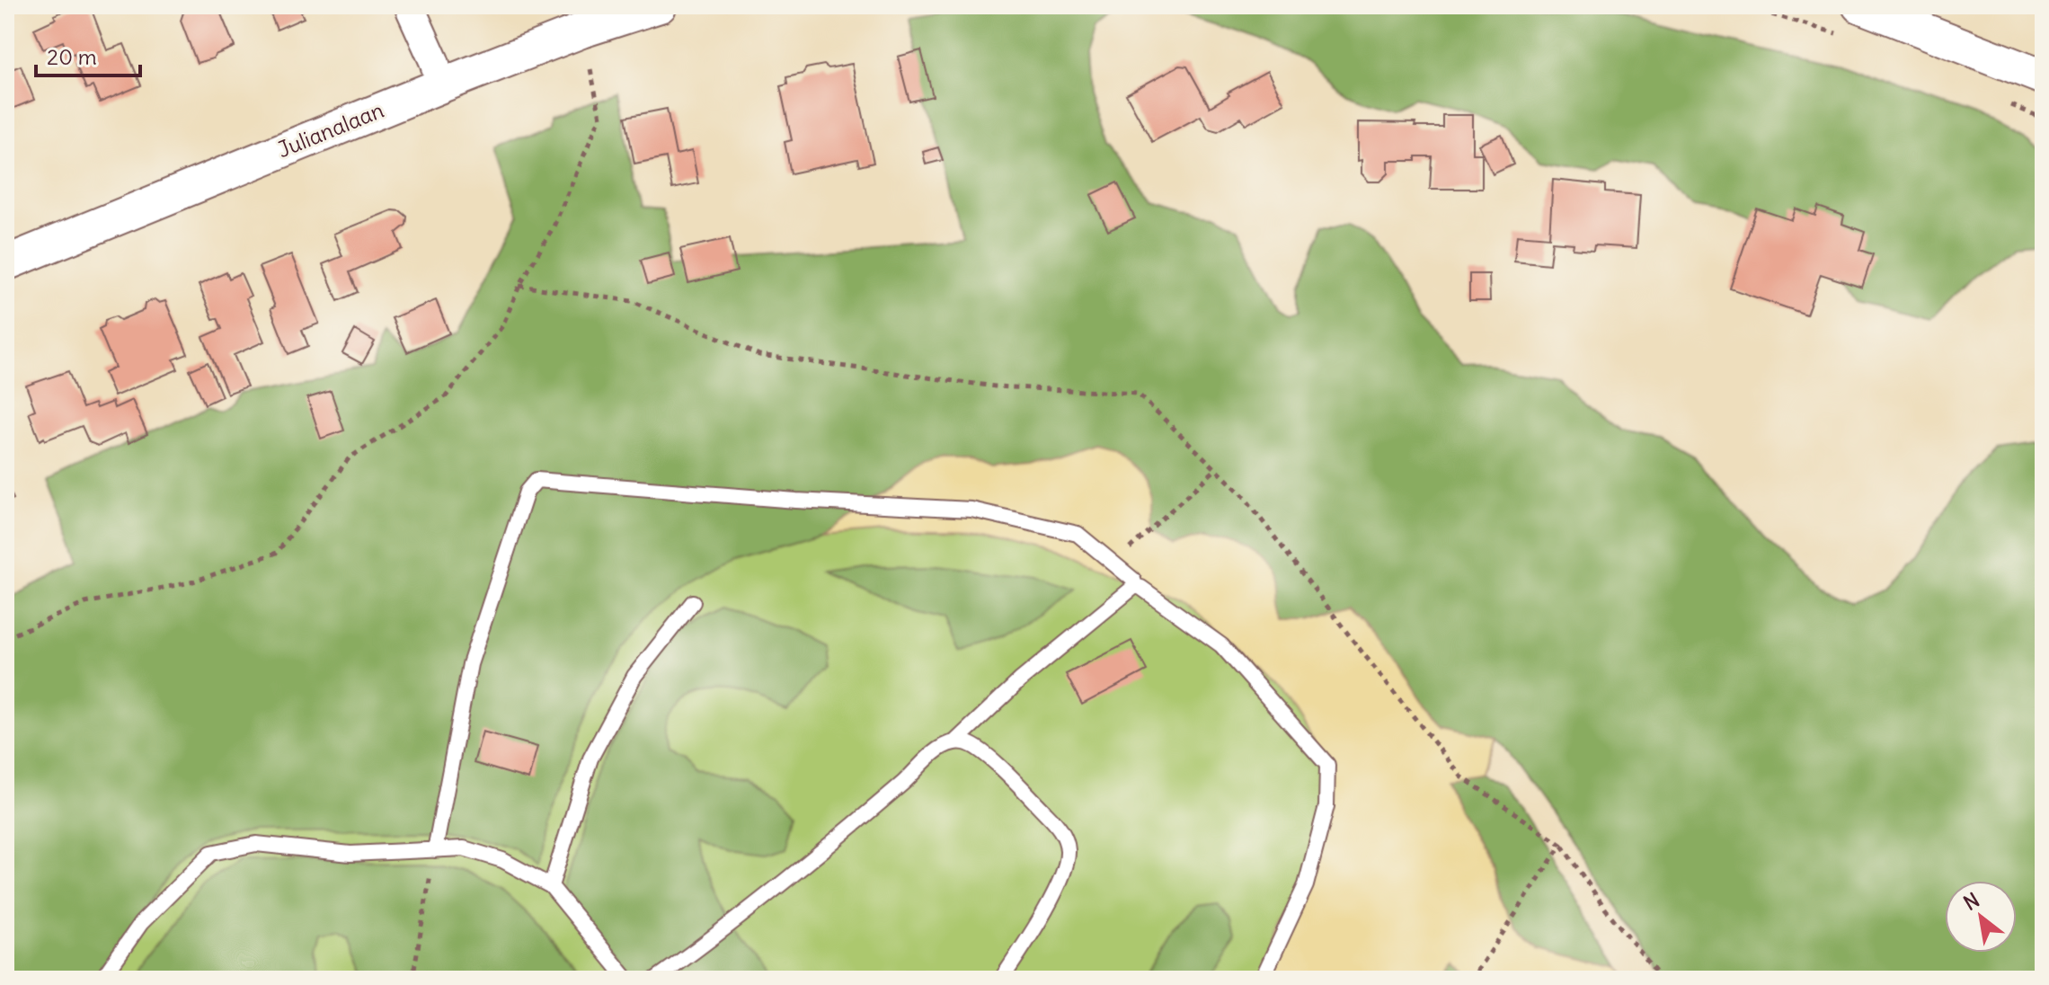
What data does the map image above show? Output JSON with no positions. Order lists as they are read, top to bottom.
{
  "streets": {
    "street": ["Julianalaan"]
  },
  "scale_bar": "20 m",
  "north": "top left"
}
